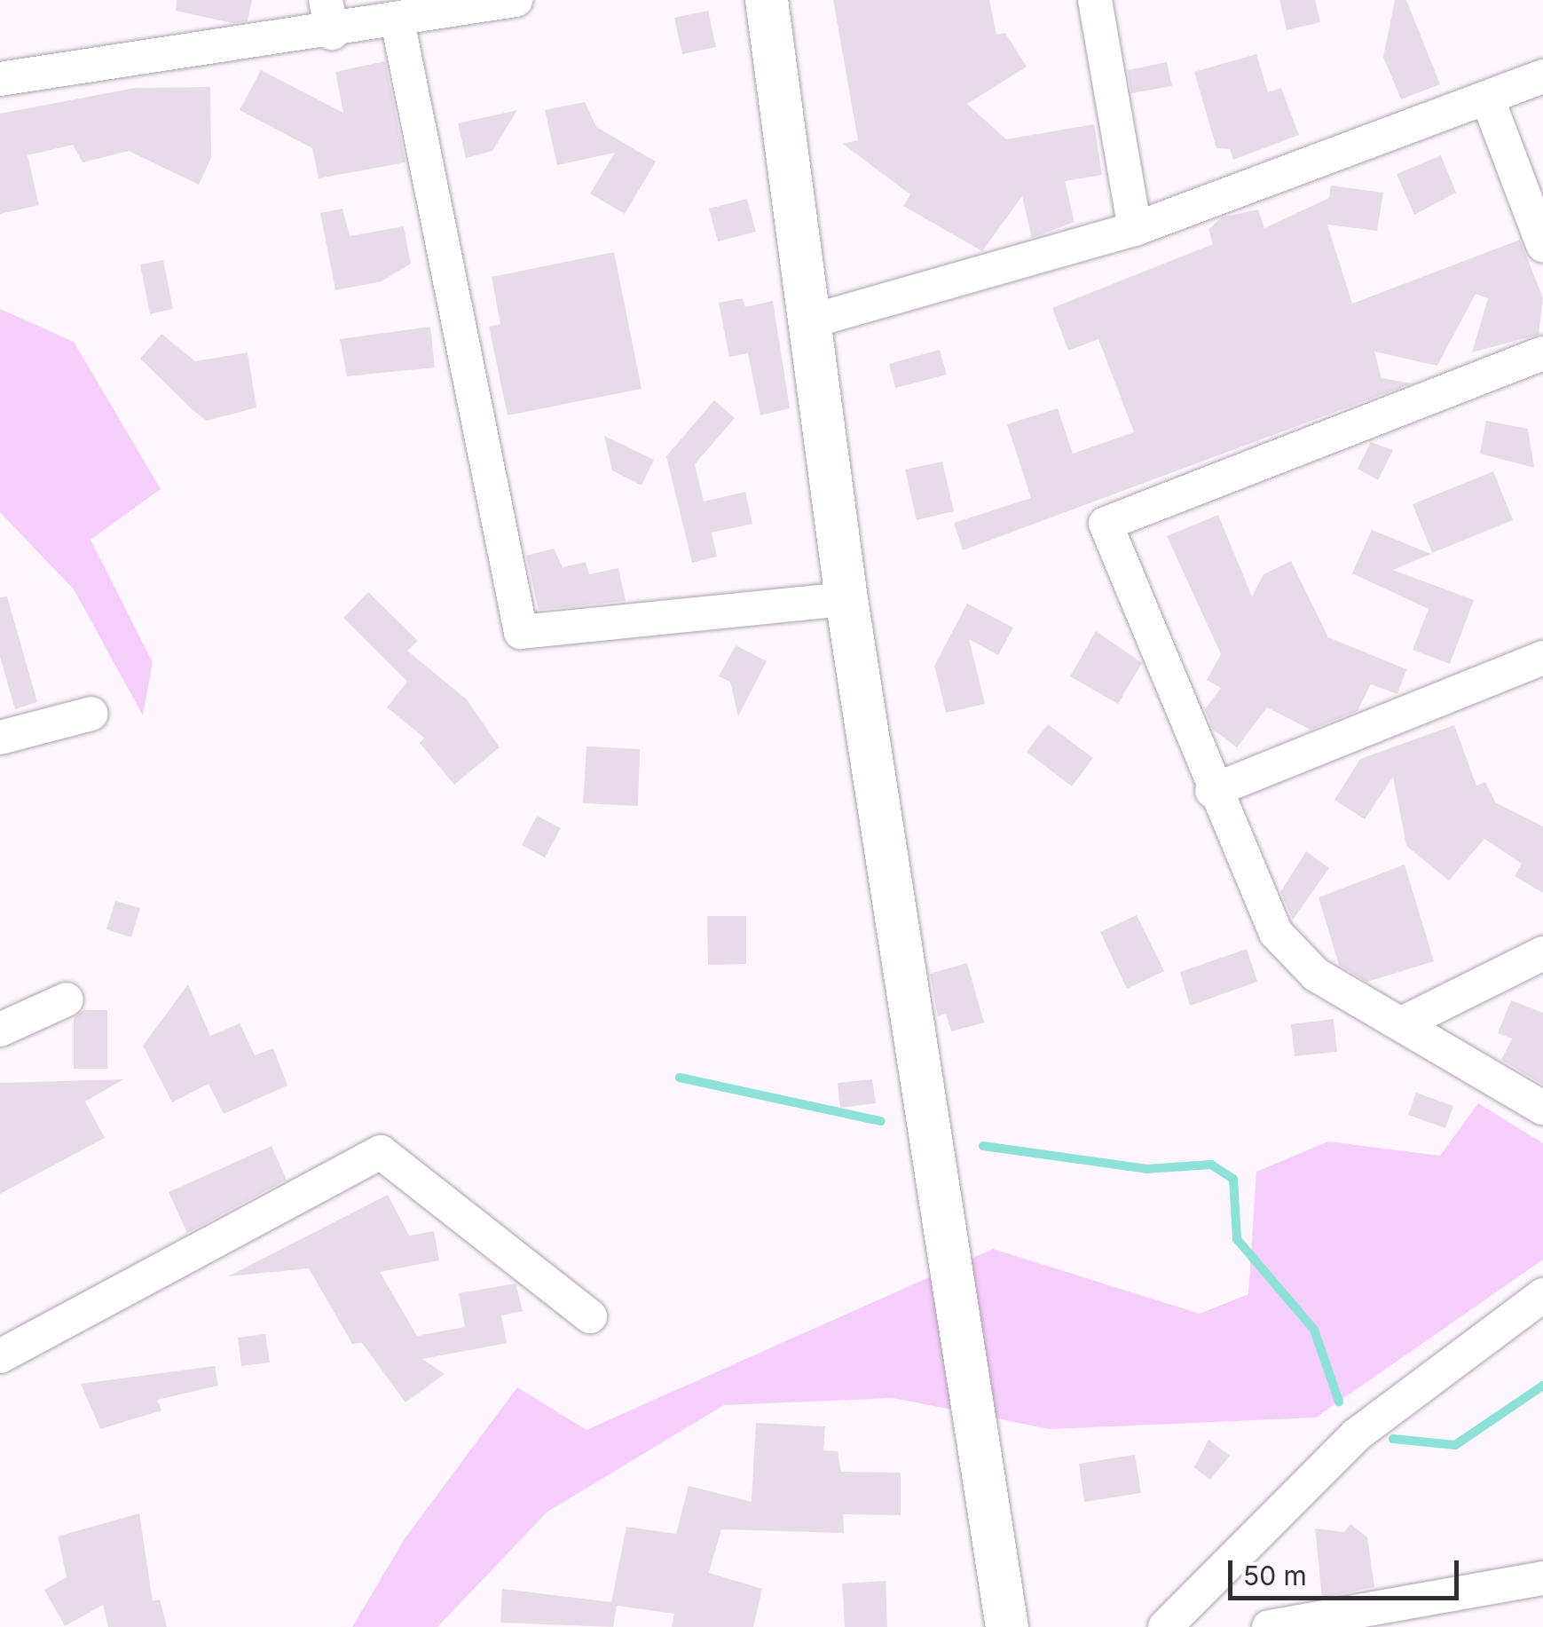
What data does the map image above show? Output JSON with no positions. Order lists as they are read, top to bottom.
{
  "scale_bar": "50 m"
}
